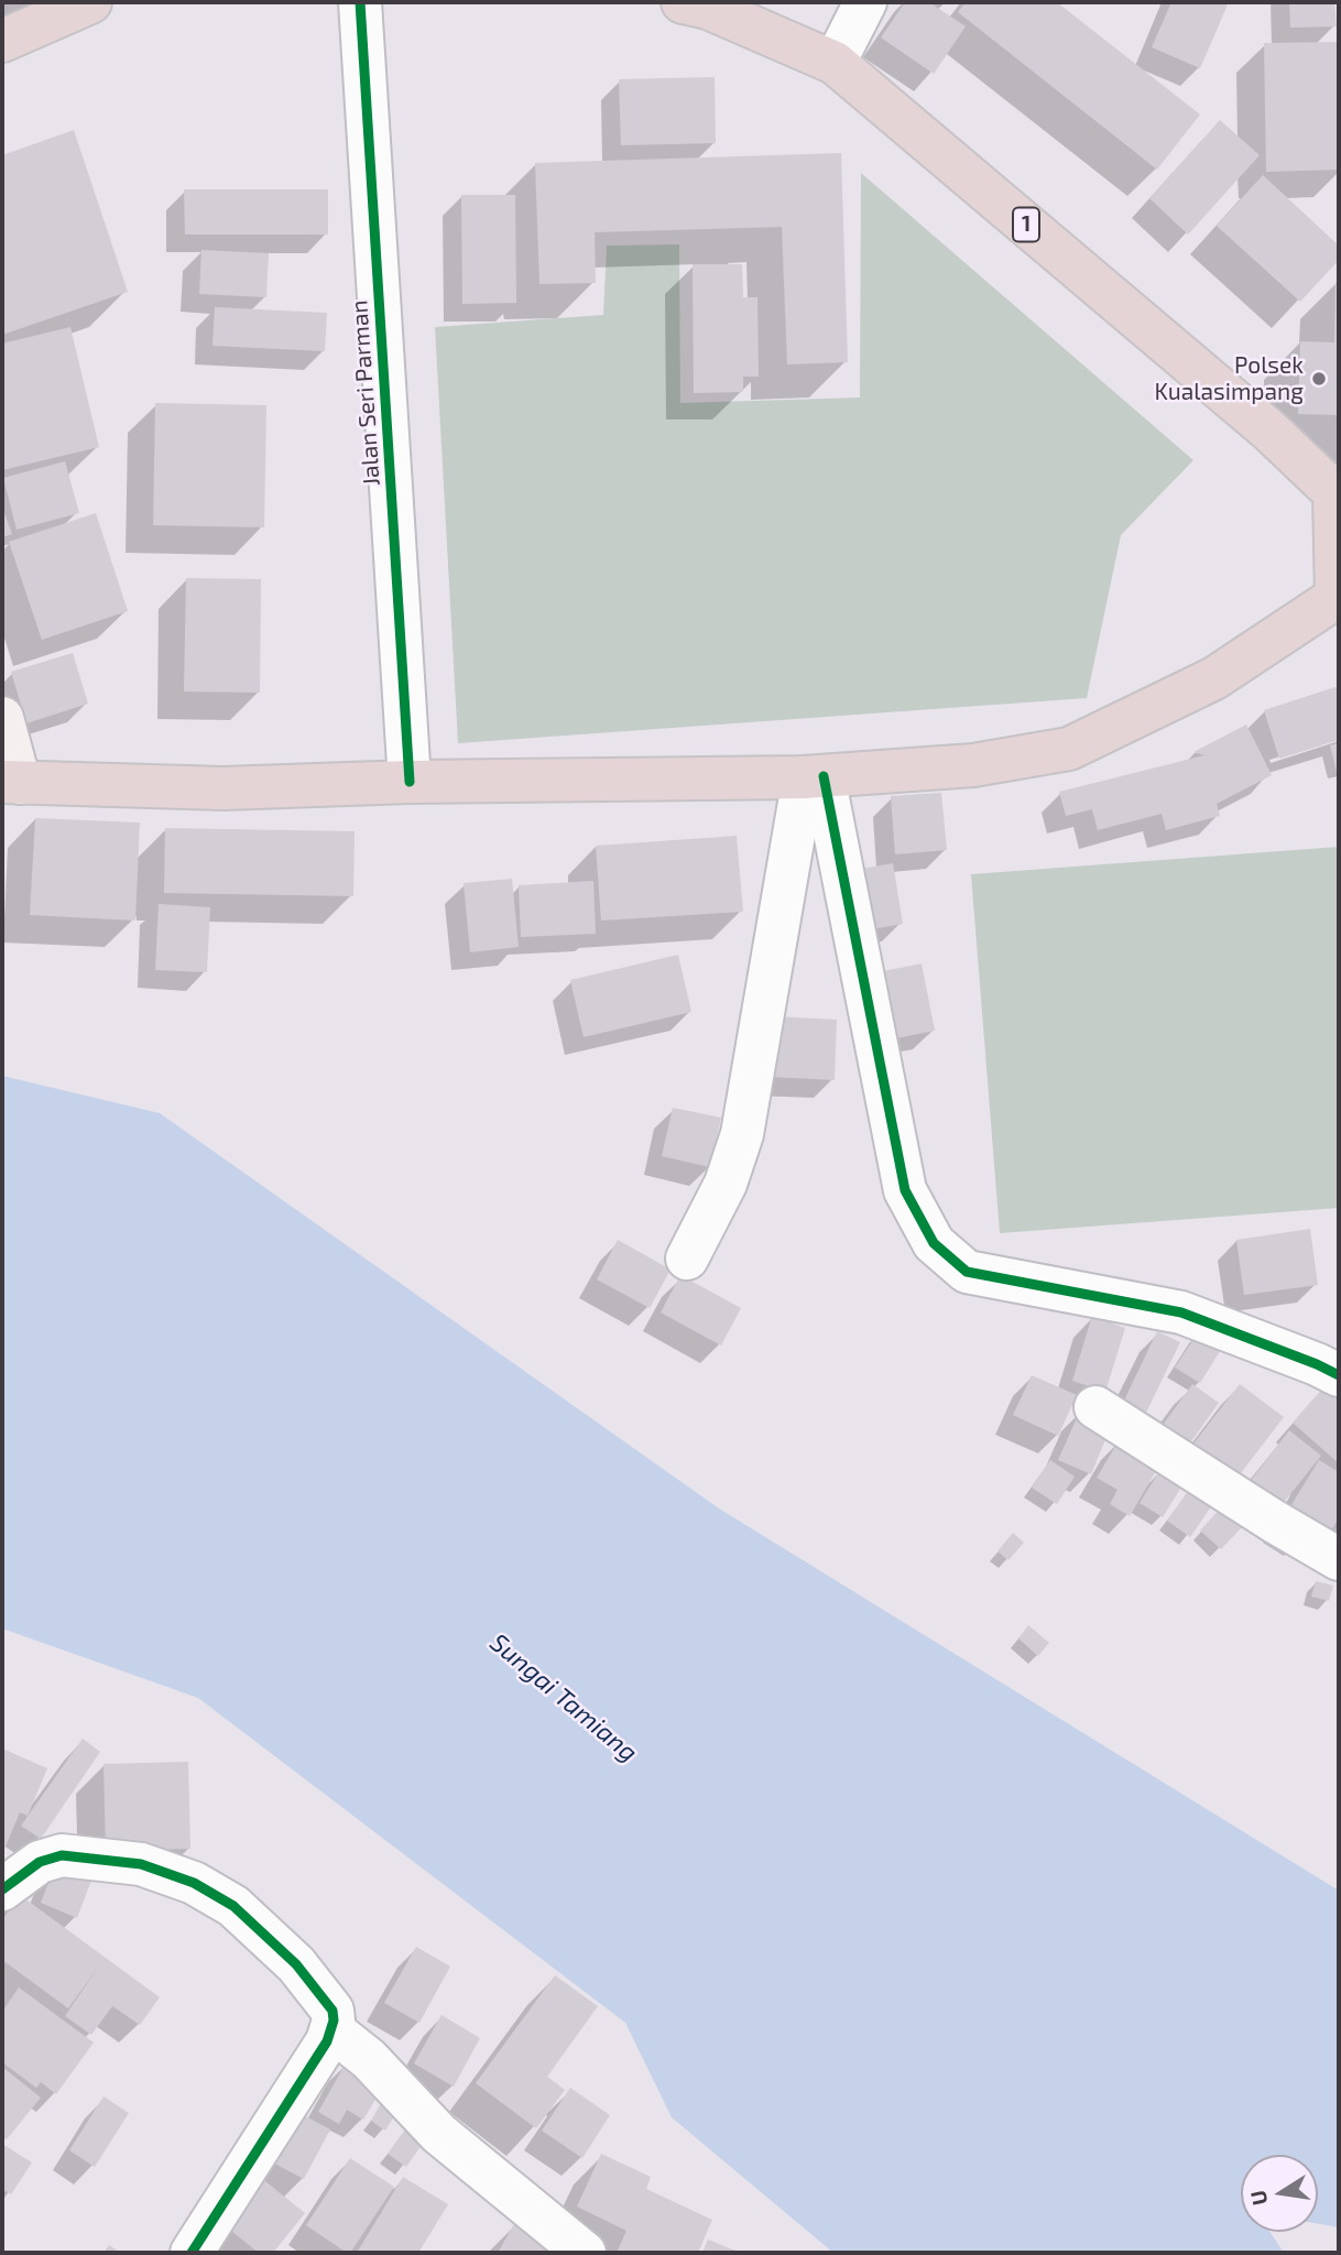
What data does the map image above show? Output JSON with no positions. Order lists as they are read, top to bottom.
{
  "streets": {
    "highway": ["1"],
    "street": ["Jalan Seri Parman"]
  },
  "water": ["Sungai Tamiang"],
  "places": ["Polsek Kualasimpang"],
  "north": "left"
}
